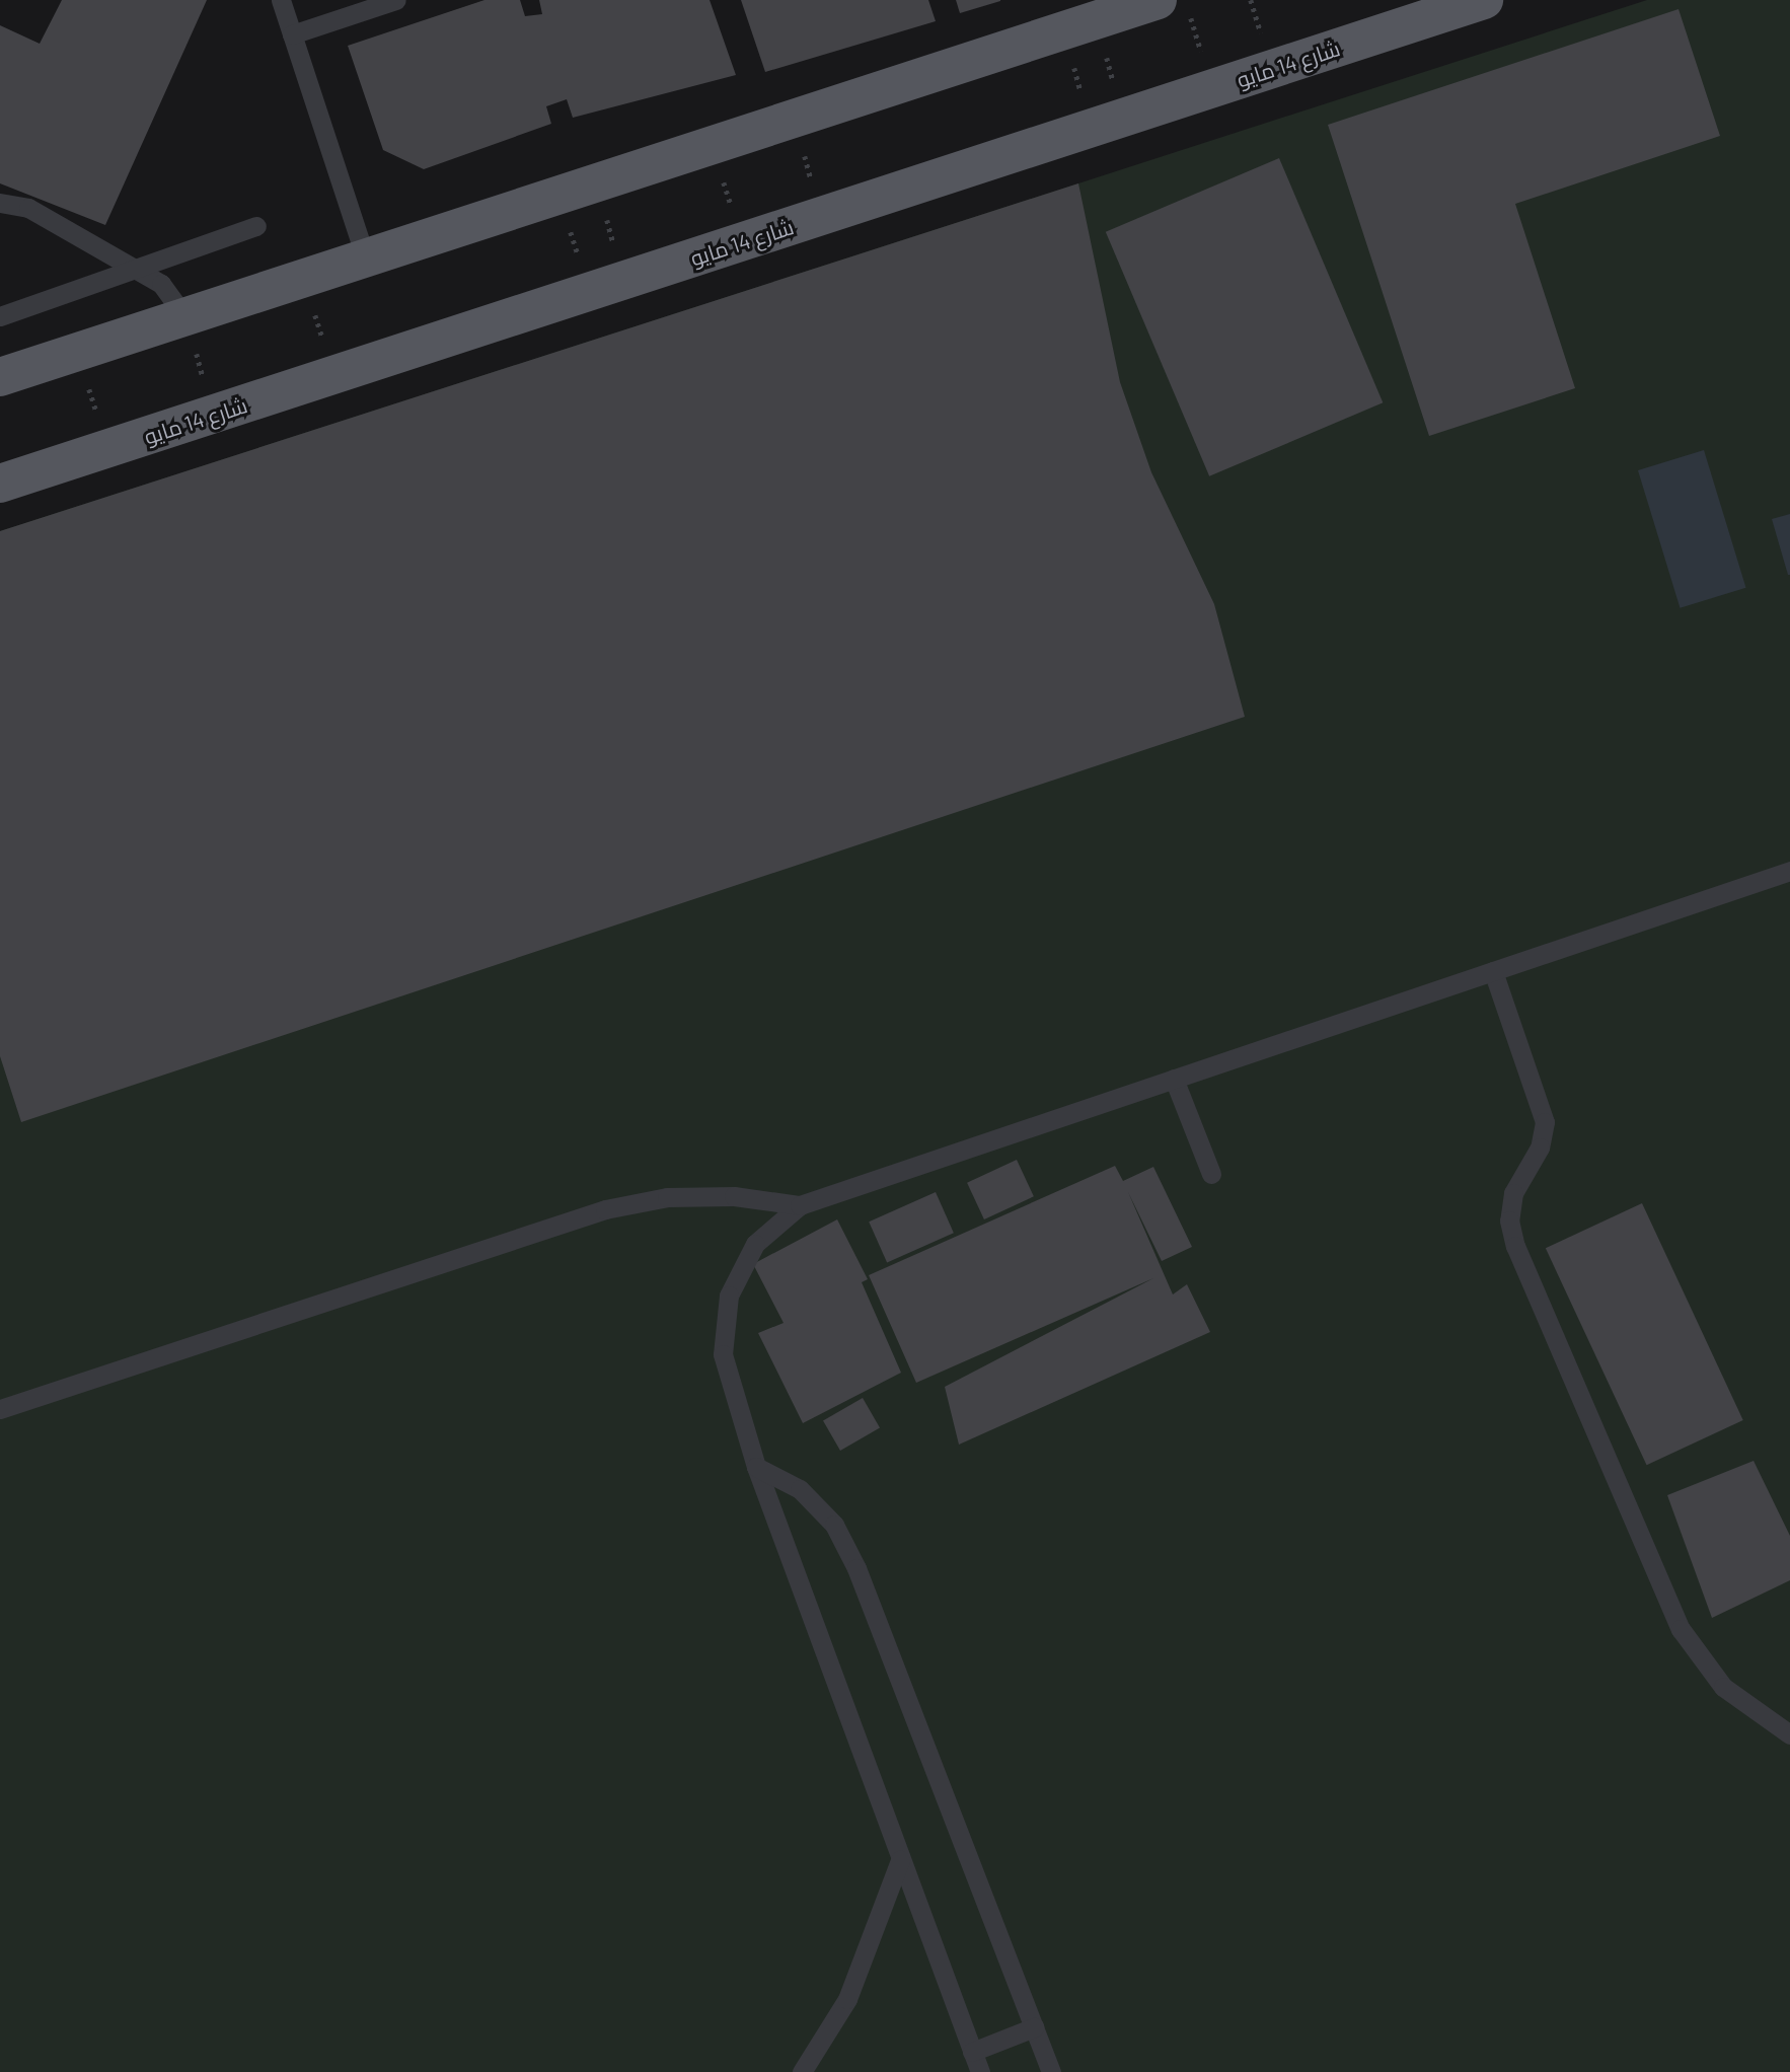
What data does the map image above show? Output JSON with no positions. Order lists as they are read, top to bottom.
{
  "streets": {
    "main road": ["شارع 14 مايو"]
  }
}
